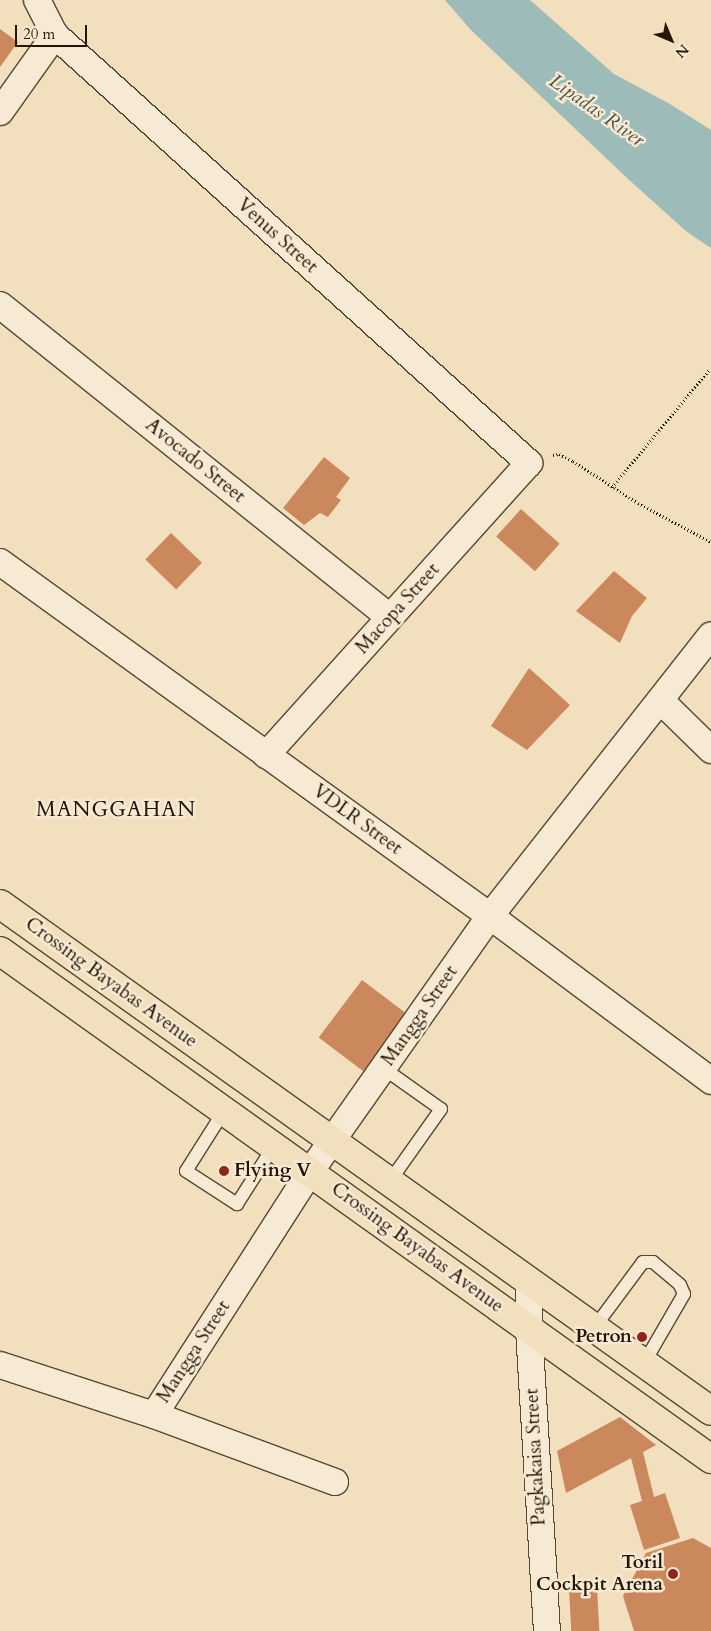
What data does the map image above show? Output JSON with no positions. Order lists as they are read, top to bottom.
{
  "streets": {
    "main road": ["Crossing Bayabas Avenue"],
    "street": [
      "Venus Street",
      "Avocado Street",
      "Macopa Street",
      "VDLR Street",
      "Mangga Street",
      "Pagkakaisa Street"
    ]
  },
  "crossings": [
    ["Venus Street", "Macopa Street"],
    ["Avocado Street", "Macopa Street"],
    ["Macopa Street", "VDLR Street"],
    ["VDLR Street", "Mangga Street"],
    ["Crossing Bayabas Avenue", "Mangga Street"],
    ["Crossing Bayabas Avenue", "Pagkakaisa Street"]
  ],
  "districts": ["MANGGAHAN"],
  "water": ["Lipadas River"],
  "places": ["Flying V", "Petron", "Toril Cockpit Arena"],
  "scale_bar": "20 m",
  "north": "bottom right"
}
